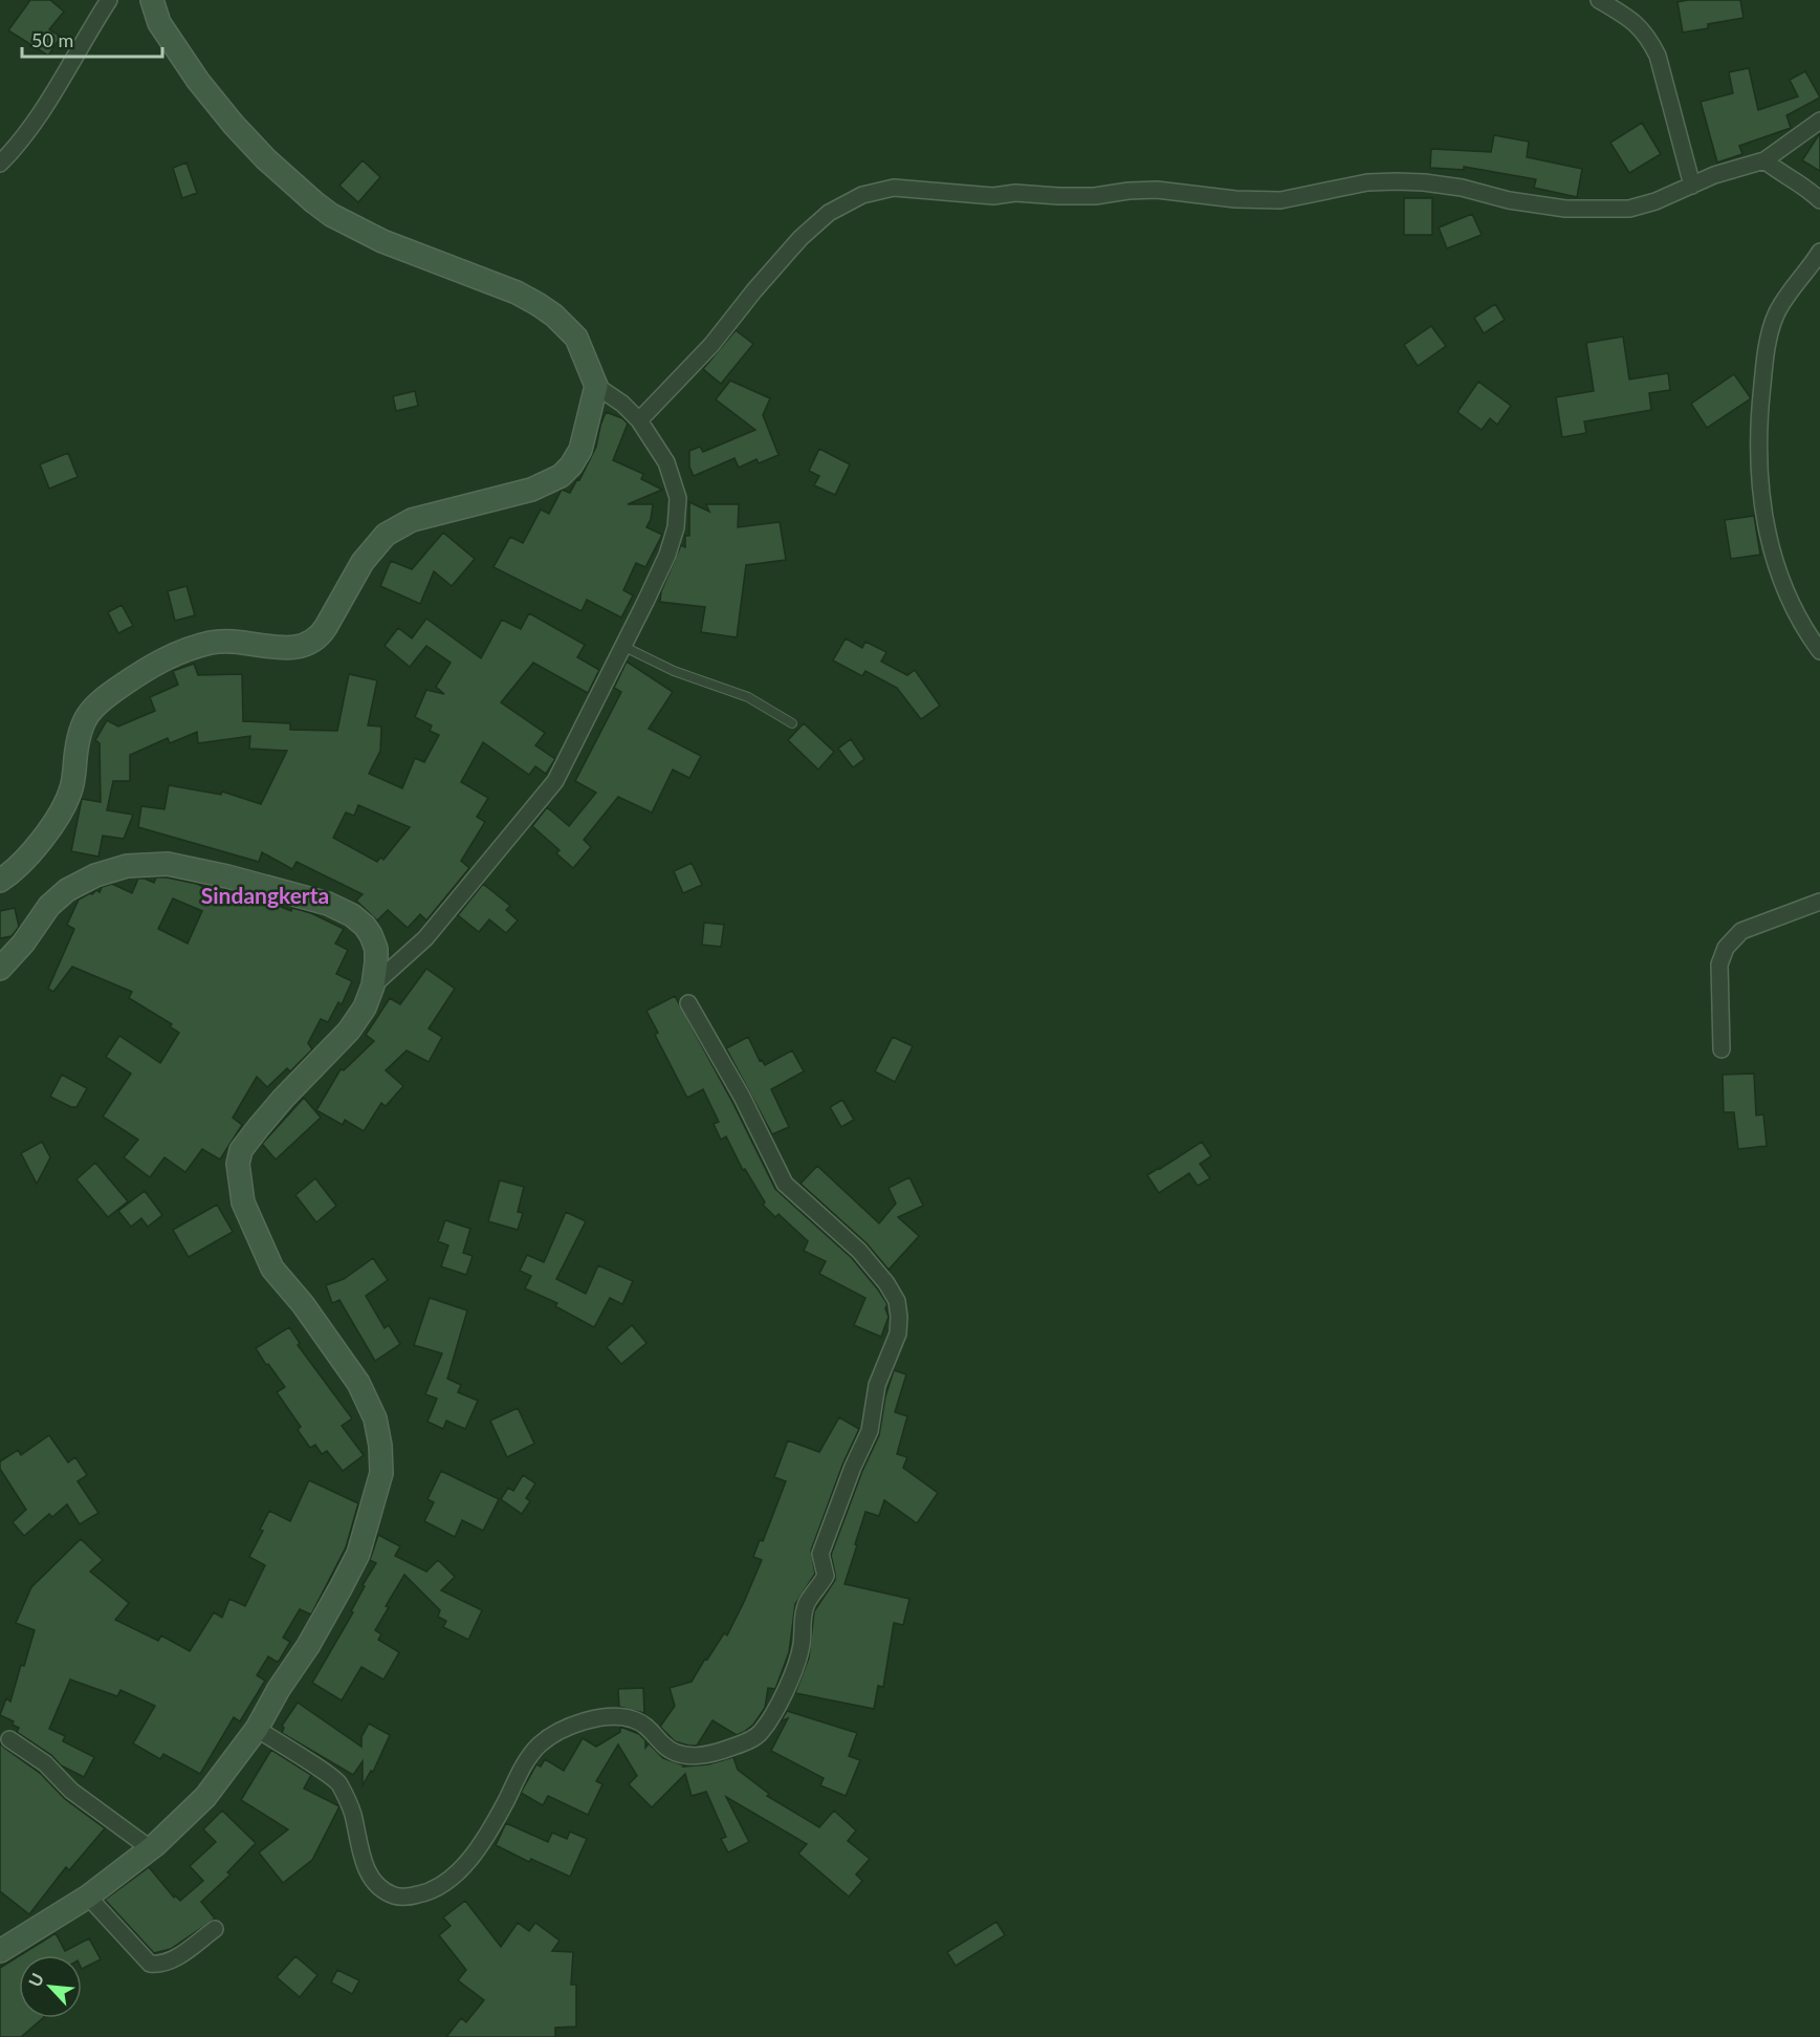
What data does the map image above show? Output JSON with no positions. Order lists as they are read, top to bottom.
{
  "districts": ["Sindangkerta"],
  "scale_bar": "50 m",
  "north": "top left"
}
